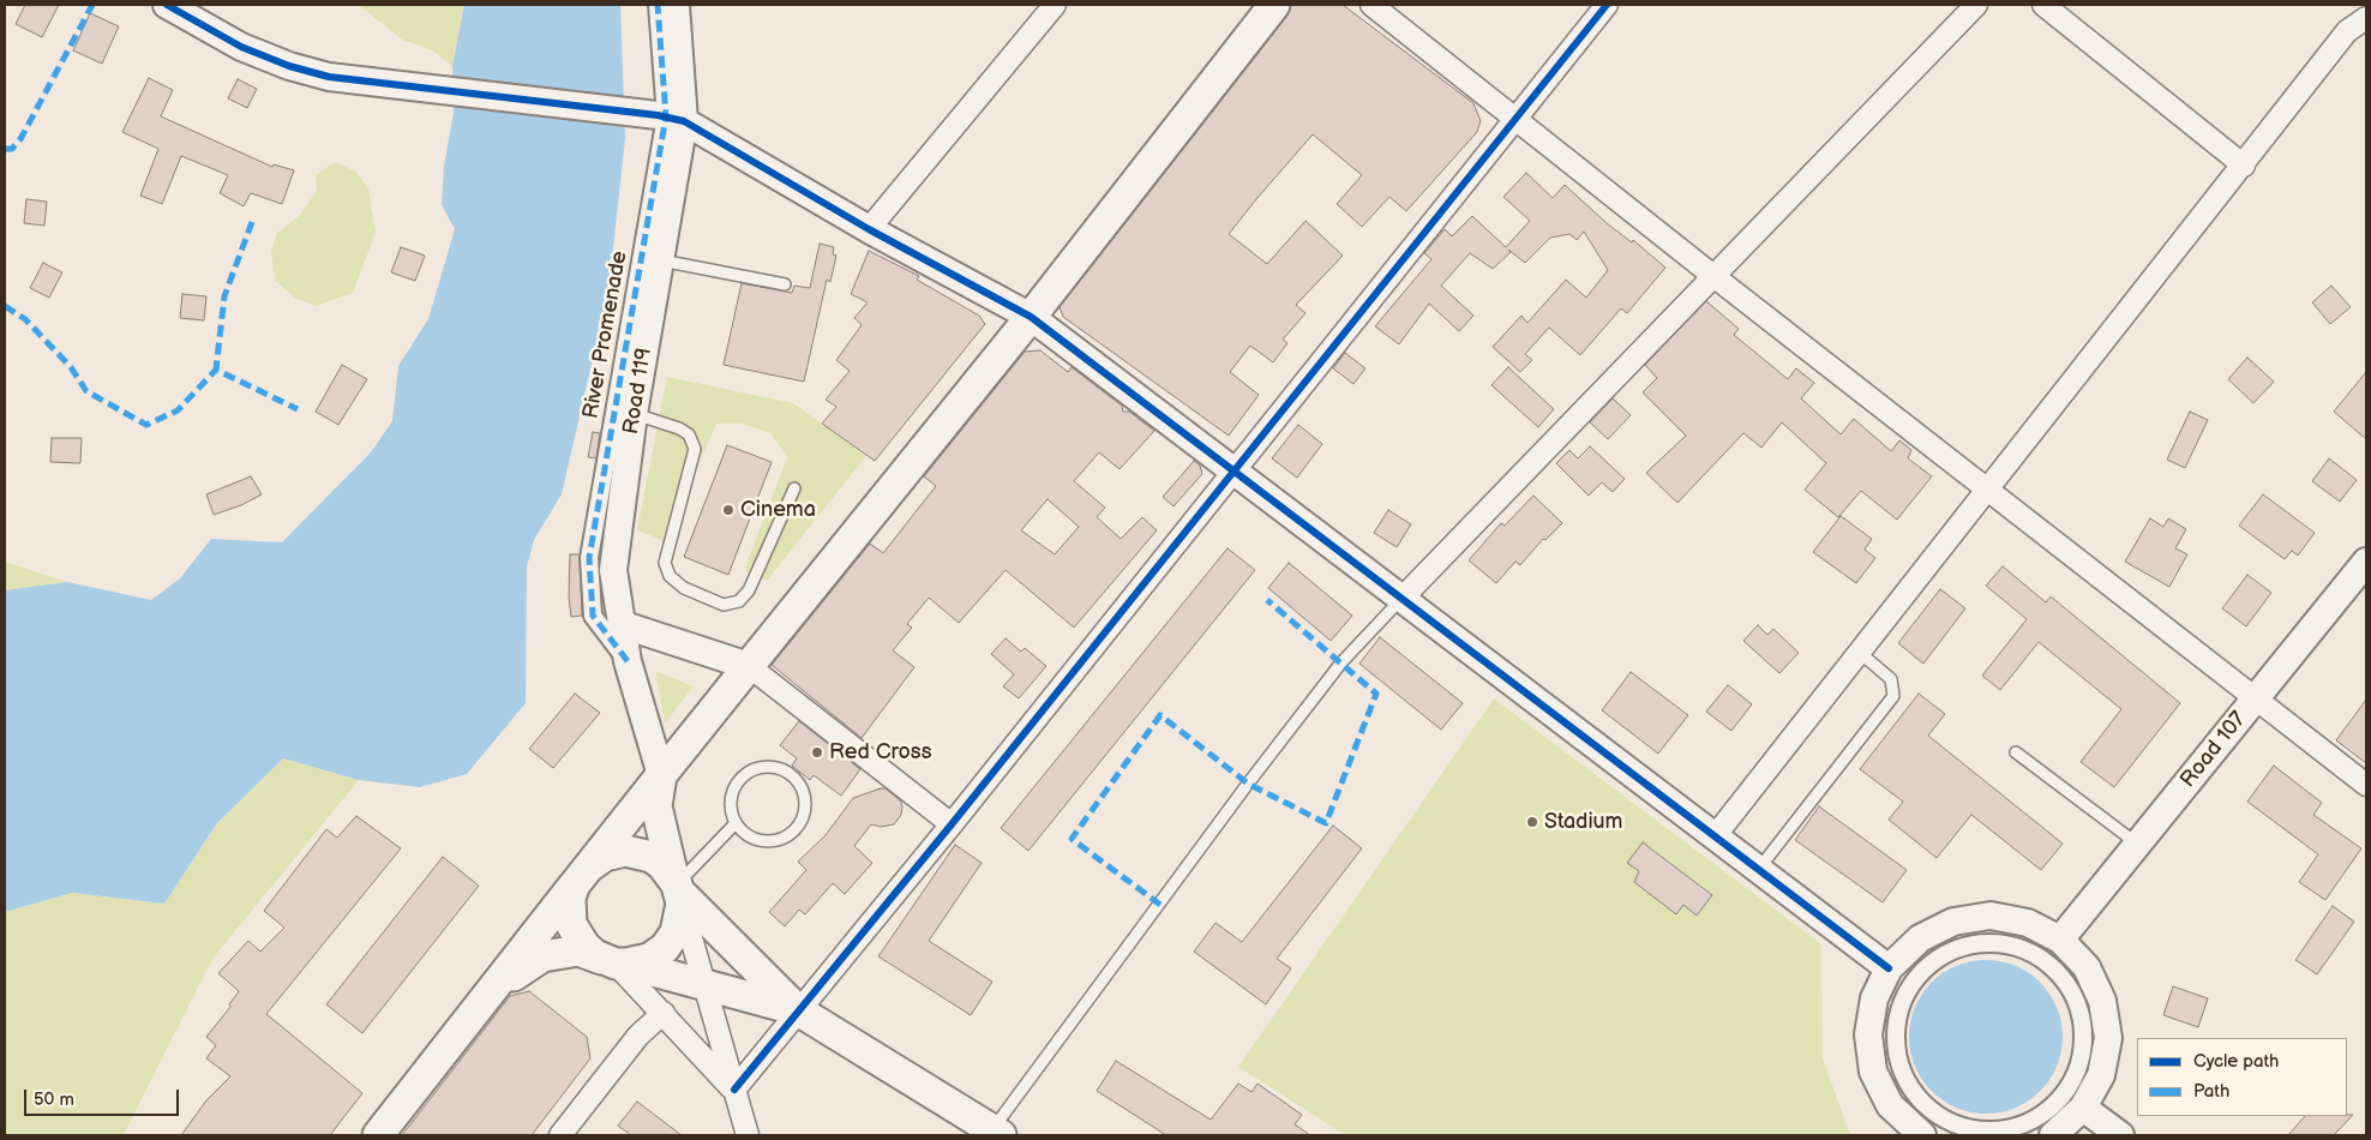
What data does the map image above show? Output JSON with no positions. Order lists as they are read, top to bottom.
{
  "streets": {
    "street": ["River Promenade", "Road 119", "Road 107"]
  },
  "crossings": [
    ["River Promenade", "Road 119"]
  ],
  "places": ["Cinema", "Red Cross", "Stadium"],
  "legend": ["Cycle path", "Path"],
  "scale_bar": "50 m"
}
